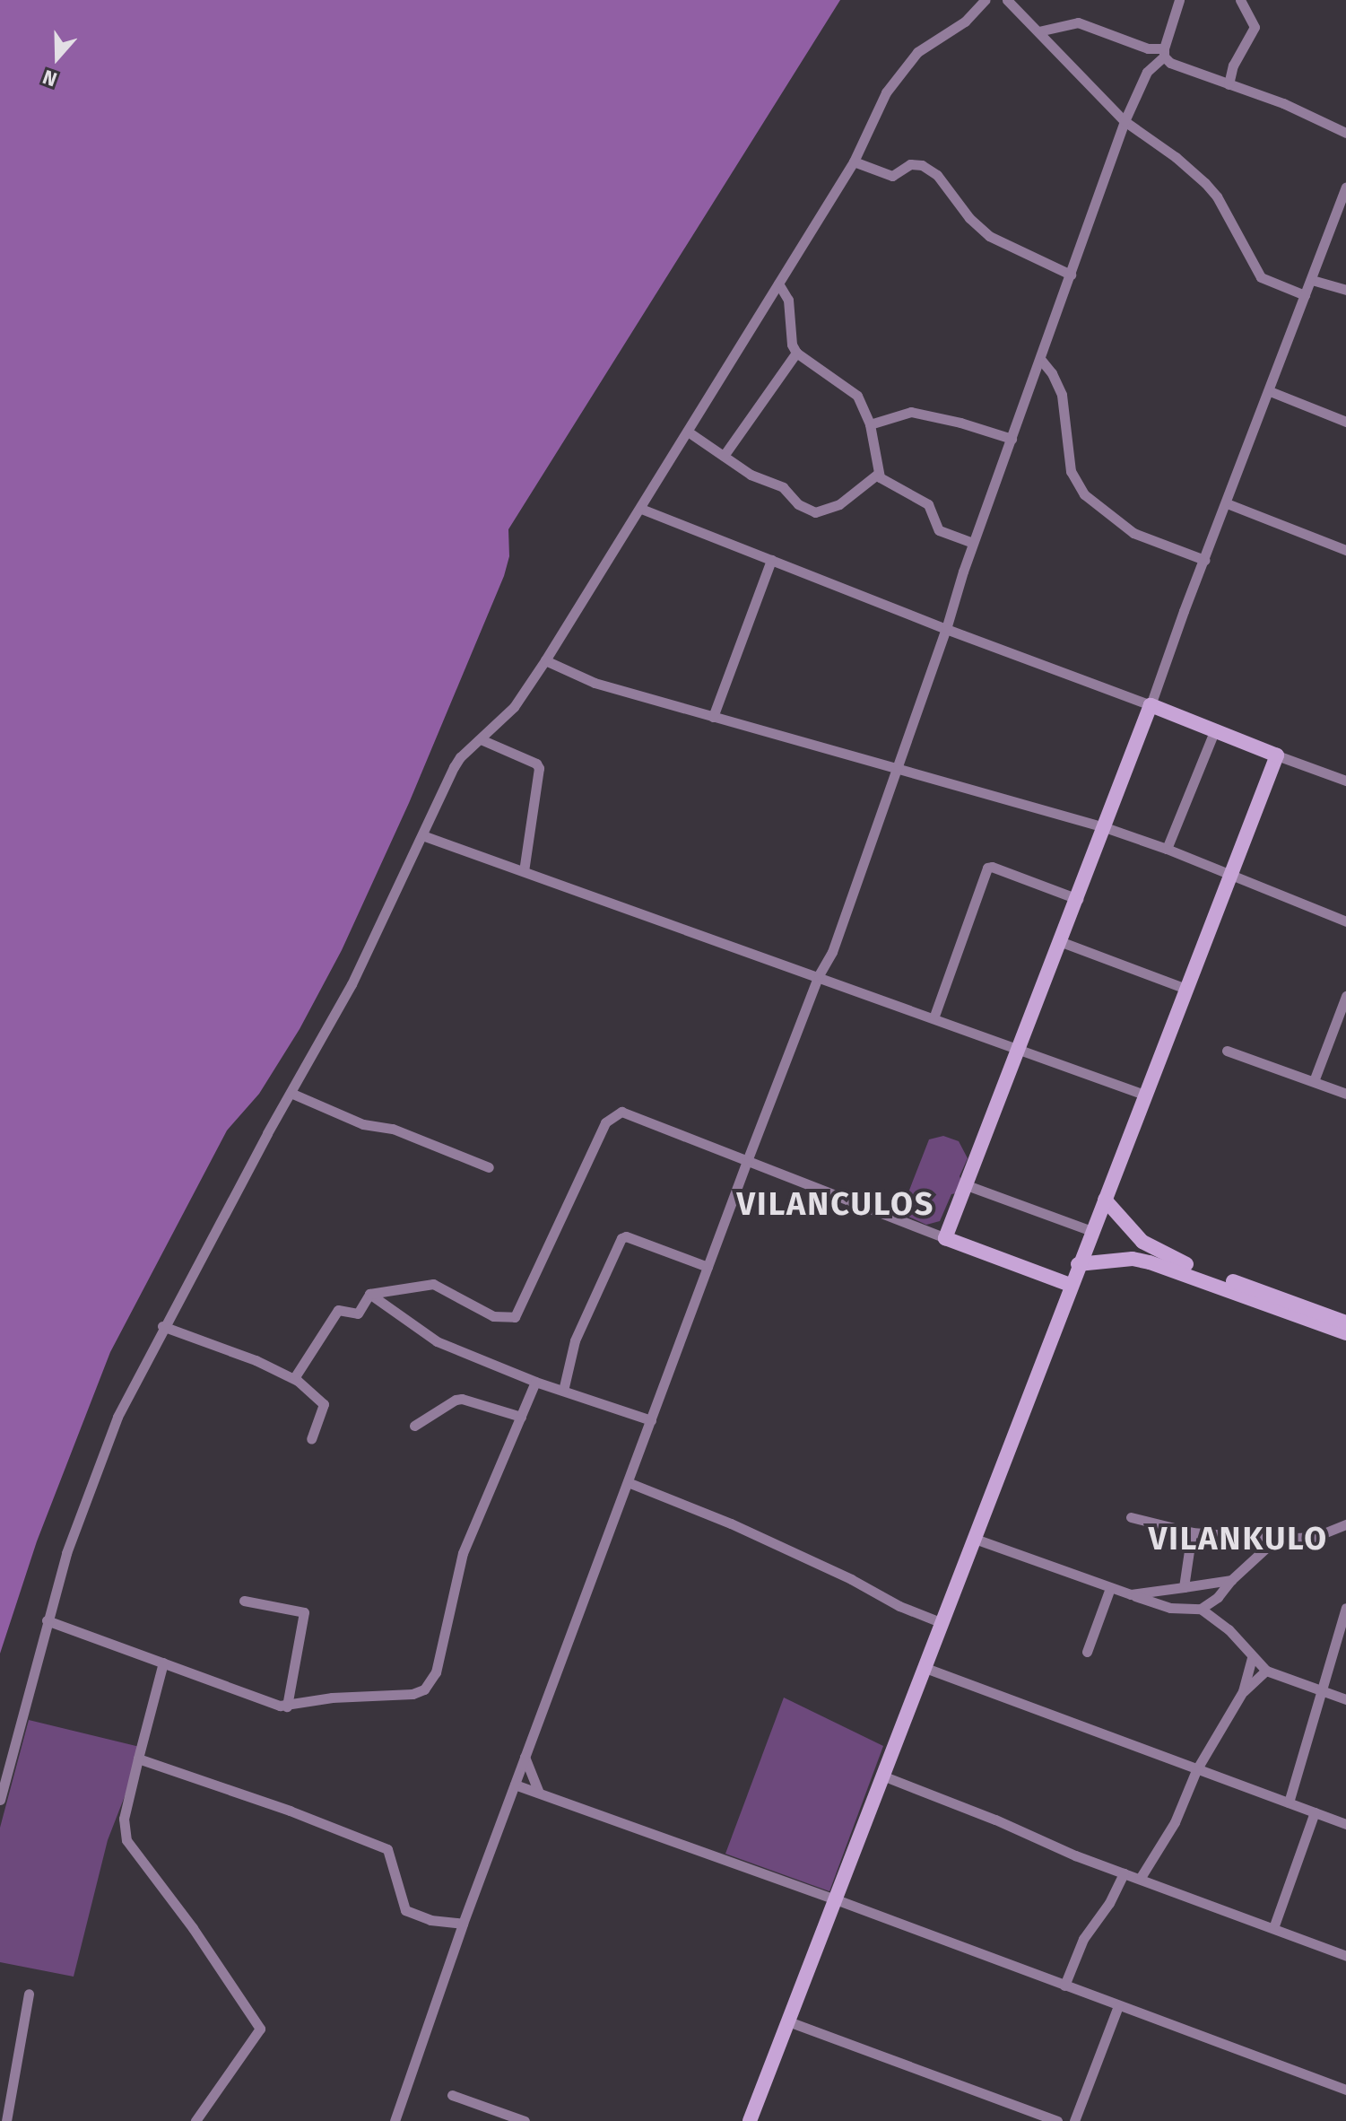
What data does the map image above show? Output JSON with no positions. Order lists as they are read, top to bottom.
{
  "districts": ["VILANCULOS", "VILANKULO"],
  "north": "bottom"
}
